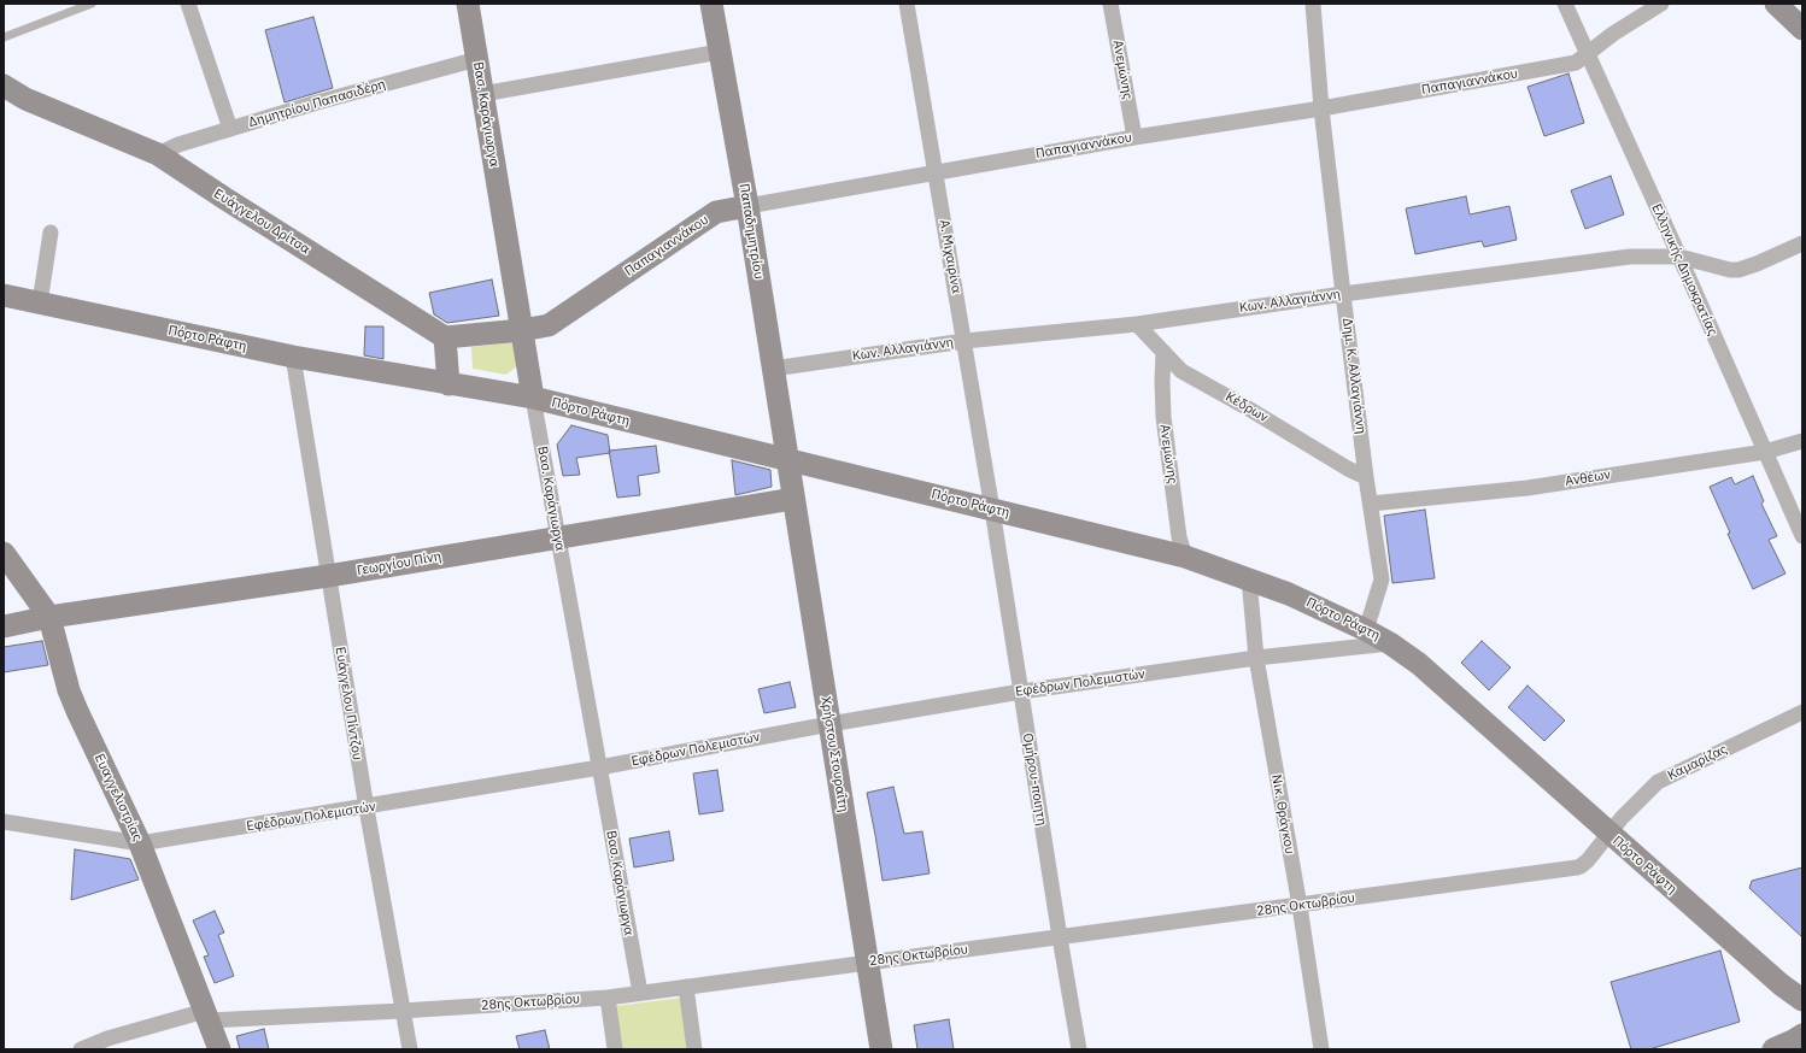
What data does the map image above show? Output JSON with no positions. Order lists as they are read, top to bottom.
{
  "streets": {
    "main road": [
      "Παπαγιαννάκου",
      "Βασ. Καράγιωργα",
      "Ευάγγελου Δρίτσα",
      "Παπαδημητρίου",
      "Πόρτο Ράφτη",
      "Γεωργίου Πίνη",
      "Χρήστου Στουραΐτη",
      "Ευαγγελιστρίας"
    ],
    "street": [
      "Ανεμώνης",
      "Δημητρίου Παπασιδέρη",
      "Α. Μιχαιρίνα",
      "Ελληνικής Δημοκρατίας",
      "Κων. Αλλαγιάννη",
      "Δημ. Κ. Αλλαγιάννη",
      "Κέδρων",
      "Ανθέων",
      "Εφέδρων Πολεμιστών",
      "Ευάγγελου Πίντζου",
      "Καμαρίζας",
      "Ομήρου-ποιητη",
      "Νικ. Θράγκου",
      "28ης Οκτωβρίου"
    ]
  },
  "crossings": [
    ["Ανεμώνης", "Παπαγιαννάκου"],
    ["Ανεμώνης", "Πόρτο Ράφτη"],
    ["Ανεμώνης", "Κέδρων"],
    ["Παπαγιαννάκου", "Βασ. Καράγιωργα"],
    ["Παπαγιαννάκου", "Παπαδημητρίου"],
    ["Παπαγιαννάκου", "Α. Μιχαιρίνα"],
    ["Παπαγιαννάκου", "Ελληνικής Δημοκρατίας"],
    ["Παπαγιαννάκου", "Δημ. Κ. Αλλαγιάννη"],
    ["Δημητρίου Παπασιδέρη", "Βασ. Καράγιωργα"],
    ["Δημητρίου Παπασιδέρη", "Ευάγγελου Δρίτσα"],
    ["Βασ. Καράγιωργα", "Πόρτο Ράφτη"],
    ["Βασ. Καράγιωργα", "Γεωργίου Πίνη"],
    ["Βασ. Καράγιωργα", "Εφέδρων Πολεμιστών"],
    ["Βασ. Καράγιωργα", "28ης Οκτωβρίου"],
    ["Παπαδημητρίου", "Κων. Αλλαγιάννη"],
    ["Παπαδημητρίου", "Πόρτο Ράφτη"],
    ["Παπαδημητρίου", "Χρήστου Στουραΐτη"],
    ["Α. Μιχαιρίνα", "Κων. Αλλαγιάννη"],
    ["Α. Μιχαιρίνα", "Πόρτο Ράφτη"],
    ["Α. Μιχαιρίνα", "Ομήρου-ποιητη"],
    ["Ελληνικής Δημοκρατίας", "Κων. Αλλαγιάννη"],
    ["Ελληνικής Δημοκρατίας", "Ανθέων"],
    ["Κων. Αλλαγιάννη", "Δημ. Κ. Αλλαγιάννη"],
    ["Κων. Αλλαγιάννη", "Κέδρων"],
    ["Πόρτο Ράφτη", "Δημ. Κ. Αλλαγιάννη"],
    ["Πόρτο Ράφτη", "Εφέδρων Πολεμιστών"],
    ["Πόρτο Ράφτη", "Ευάγγελου Πίντζου"],
    ["Πόρτο Ράφτη", "Χρήστου Στουραΐτη"],
    ["Πόρτο Ράφτη", "Καμαρίζας"],
    ["Πόρτο Ράφτη", "Ομήρου-ποιητη"],
    ["Πόρτο Ράφτη", "Νικ. Θράγκου"],
    ["Πόρτο Ράφτη", "28ης Οκτωβρίου"],
    ["Δημ. Κ. Αλλαγιάννη", "Κέδρων"],
    ["Δημ. Κ. Αλλαγιάννη", "Ανθέων"],
    ["Γεωργίου Πίνη", "Ευάγγελου Πίντζου"],
    ["Γεωργίου Πίνη", "Χρήστου Στουραΐτη"],
    ["Γεωργίου Πίνη", "Ευαγγελιστρίας"],
    ["Εφέδρων Πολεμιστών", "Ευάγγελου Πίντζου"],
    ["Εφέδρων Πολεμιστών", "Χρήστου Στουραΐτη"],
    ["Εφέδρων Πολεμιστών", "Ομήρου-ποιητη"],
    ["Εφέδρων Πολεμιστών", "Ευαγγελιστρίας"],
    ["Εφέδρων Πολεμιστών", "Νικ. Θράγκου"],
    ["Ευάγγελου Πίντζου", "28ης Οκτωβρίου"],
    ["Χρήστου Στουραΐτη", "28ης Οκτωβρίου"],
    ["Καμαρίζας", "28ης Οκτωβρίου"],
    ["Ομήρου-ποιητη", "28ης Οκτωβρίου"],
    ["Ευαγγελιστρίας", "28ης Οκτωβρίου"],
    ["Νικ. Θράγκου", "28ης Οκτωβρίου"]
  ]
}
